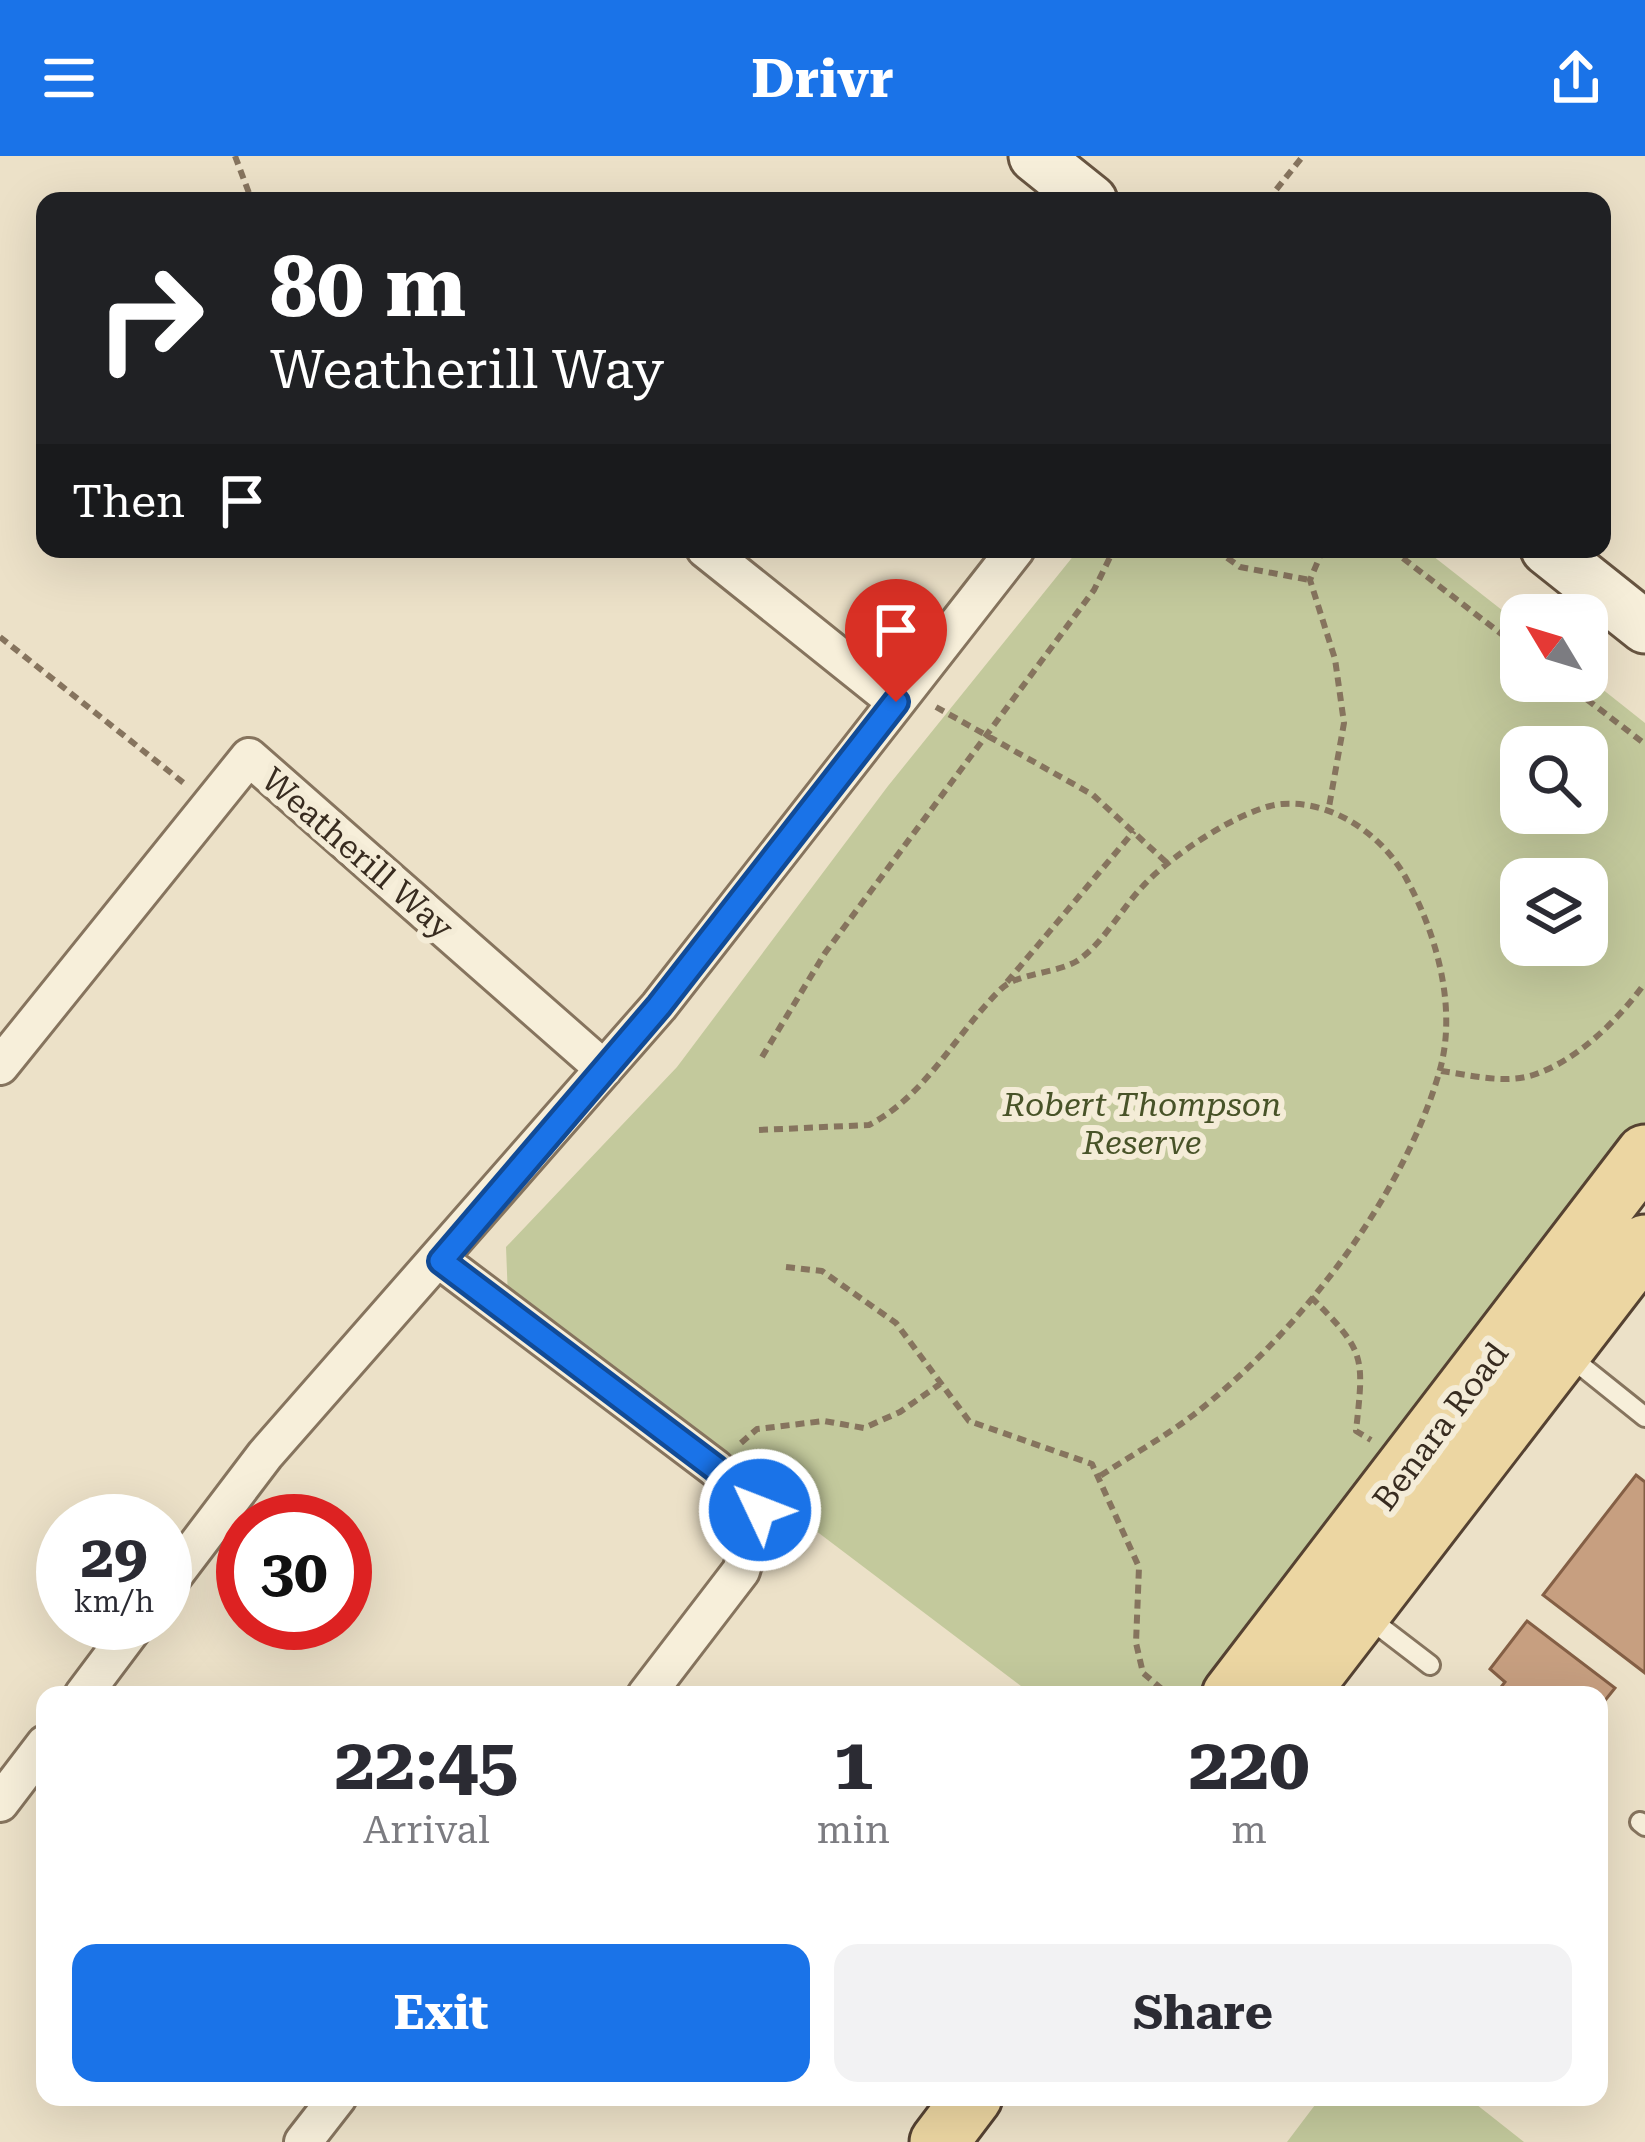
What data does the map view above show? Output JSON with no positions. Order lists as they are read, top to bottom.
{
  "streets": {
    "main road": ["Benara Road"],
    "street": ["Weatherill Way"]
  },
  "parks": ["Robert Thompson Reserve"],
  "north": "top left",
  "page": {
    "header": "Drivr",
    "turn": ["80 m", "Weatherill Way"],
    "then": "Then",
    "speed": "29 km/h",
    "limit": "30",
    "eta": [
      "22:45",
      "Arrival",
      "1",
      "min",
      "220",
      "m"
    ],
    "buttons": ["Exit", "Share"]
  }
}
